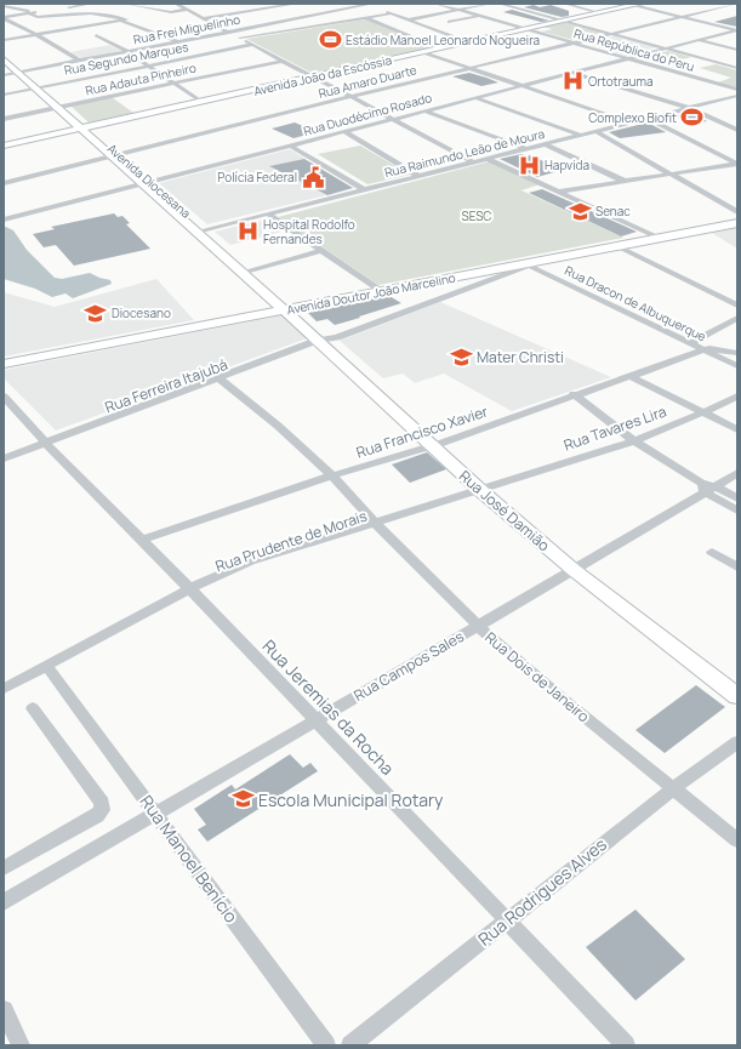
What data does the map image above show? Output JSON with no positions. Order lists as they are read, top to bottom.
{
  "streets": {
    "street": [
      "Rua Frei Miguelinho",
      "Rua República do Peru",
      "Rua Segundo Marques",
      "Avenida João da Escóssia",
      "Rua Adauta Pinheiro",
      "Rua Amaro Duarte",
      "Rua Duodécimo Rosado",
      "Rua Raimundo Leão de Moura",
      "Avenida Diocesana",
      "Avenida Doutor João Marcelino",
      "Rua Dracon de Albuquerque",
      "Rua Ferreira Itajubá",
      "Rua Tavares Lira",
      "Rua Francisco Xavier",
      "Rua José Damião",
      "Rua Prudente de Morais",
      "Rua Campos Sales",
      "Rua Dois de Janeiro",
      "Rua Jeremias da Rocha",
      "Rua Manoel Benício",
      "Rua Rodrigues Alves"
    ]
  },
  "crossings": [
    ["Rua Frei Miguelinho", "Avenida Diocesana"],
    ["Rua República do Peru", "Avenida João da Escóssia"],
    ["Rua República do Peru", "Rua Amaro Duarte"],
    ["Rua República do Peru", "Rua Duodécimo Rosado"],
    ["Rua Segundo Marques", "Avenida Diocesana"],
    ["Avenida João da Escóssia", "Avenida Diocesana"],
    ["Rua Adauta Pinheiro", "Avenida Diocesana"],
    ["Rua Amaro Duarte", "Avenida Diocesana"],
    ["Rua Duodécimo Rosado", "Avenida Diocesana"],
    ["Rua Raimundo Leão de Moura", "Avenida Diocesana"],
    ["Avenida Diocesana", "Avenida Doutor João Marcelino"],
    ["Avenida Diocesana", "Rua José Damião"],
    ["Avenida Doutor João Marcelino", "Rua Dracon de Albuquerque"],
    ["Avenida Doutor João Marcelino", "Rua Ferreira Itajubá"],
    ["Avenida Doutor João Marcelino", "Rua José Damião"],
    ["Rua Dracon de Albuquerque", "Rua Ferreira Itajubá"],
    ["Rua Dracon de Albuquerque", "Rua Francisco Xavier"],
    ["Rua Ferreira Itajubá", "Rua José Damião"],
    ["Rua Ferreira Itajubá", "Rua Dois de Janeiro"],
    ["Rua Ferreira Itajubá", "Rua Jeremias da Rocha"],
    ["Rua Tavares Lira", "Rua José Damião"],
    ["Rua Tavares Lira", "Rua Prudente de Morais"],
    ["Rua Francisco Xavier", "Rua José Damião"],
    ["Rua Francisco Xavier", "Rua Dois de Janeiro"],
    ["Rua Francisco Xavier", "Rua Jeremias da Rocha"],
    ["Rua José Damião", "Rua Prudente de Morais"],
    ["Rua José Damião", "Rua Campos Sales"],
    ["Rua Prudente de Morais", "Rua Dois de Janeiro"],
    ["Rua Prudente de Morais", "Rua Jeremias da Rocha"],
    ["Rua Prudente de Morais", "Rua Manoel Benício"],
    ["Rua Campos Sales", "Rua Dois de Janeiro"],
    ["Rua Campos Sales", "Rua Jeremias da Rocha"],
    ["Rua Campos Sales", "Rua Manoel Benício"],
    ["Rua Dois de Janeiro", "Rua Rodrigues Alves"],
    ["Rua Jeremias da Rocha", "Rua Rodrigues Alves"]
  ],
  "parks": ["SESC"],
  "places": {
    "sports": ["Estádio Manoel Leonardo Nogueira", "Complexo Biofit"],
    "hospital": ["Ortotrauma", "Hapvida", "Hospital Rodolfo Fernandes"],
    "public building": ["Polícia Federal"],
    "school or university": [
      "Senac",
      "Diocesano",
      "Mater Christi",
      "Escola Municipal Rotary"
    ]
  }
}
